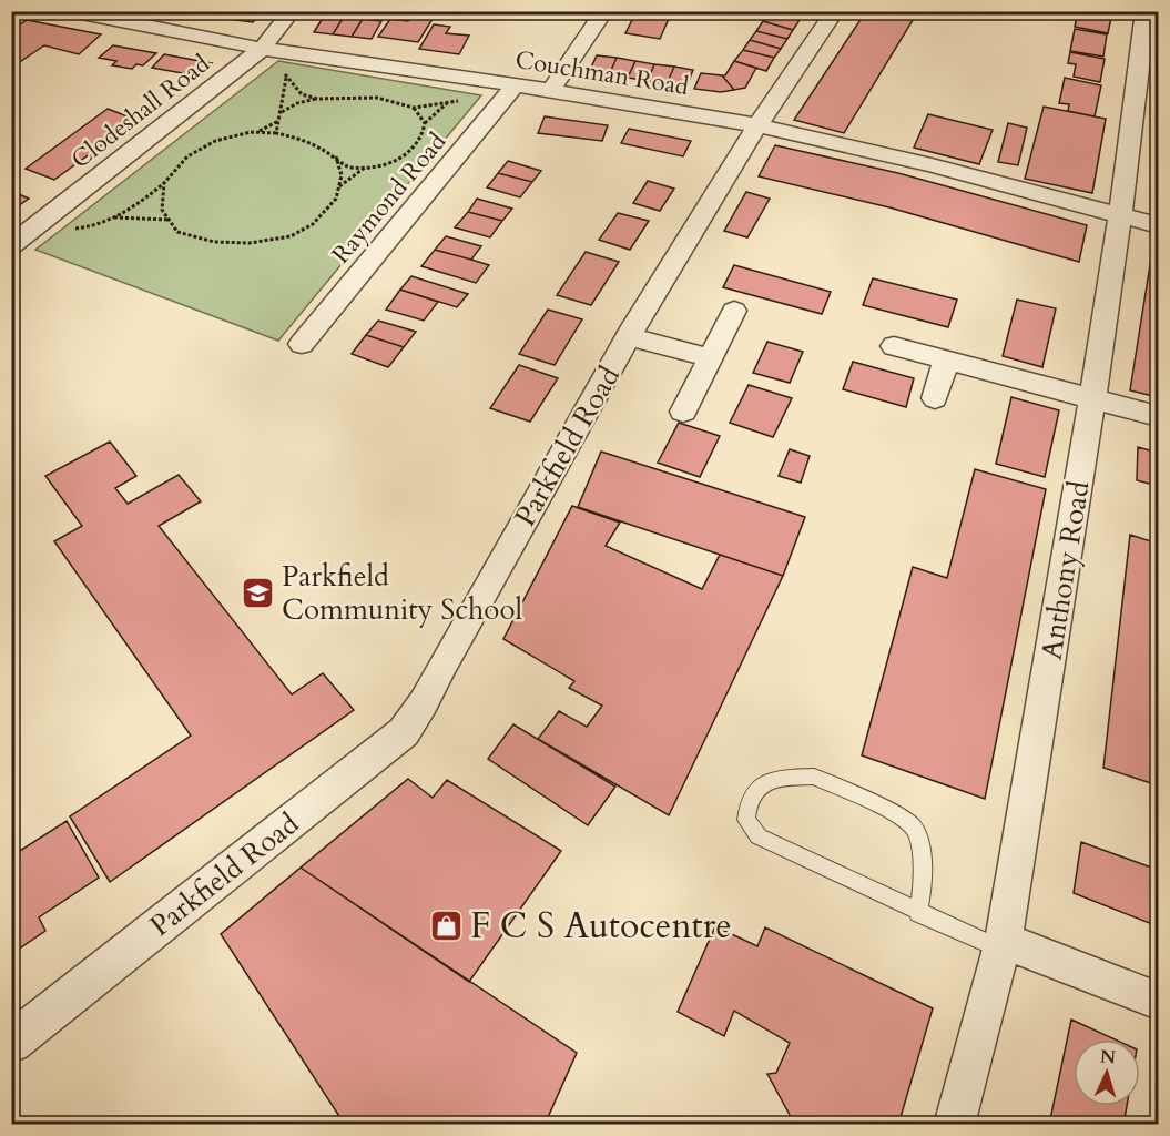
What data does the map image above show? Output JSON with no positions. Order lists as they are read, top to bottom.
{
  "streets": {
    "street": [
      "Couchman Road",
      "Clodeshall Road",
      "Raymond Road",
      "Parkfield Road",
      "Anthony Road"
    ]
  },
  "crossings": [
    ["Couchman Road", "Clodeshall Road"],
    ["Couchman Road", "Raymond Road"],
    ["Couchman Road", "Parkfield Road"],
    ["Couchman Road", "Anthony Road"]
  ],
  "places": {
    "school or university": ["Parkfield Community School"],
    "shop": ["F C S Autocentre"]
  },
  "north": "top"
}
